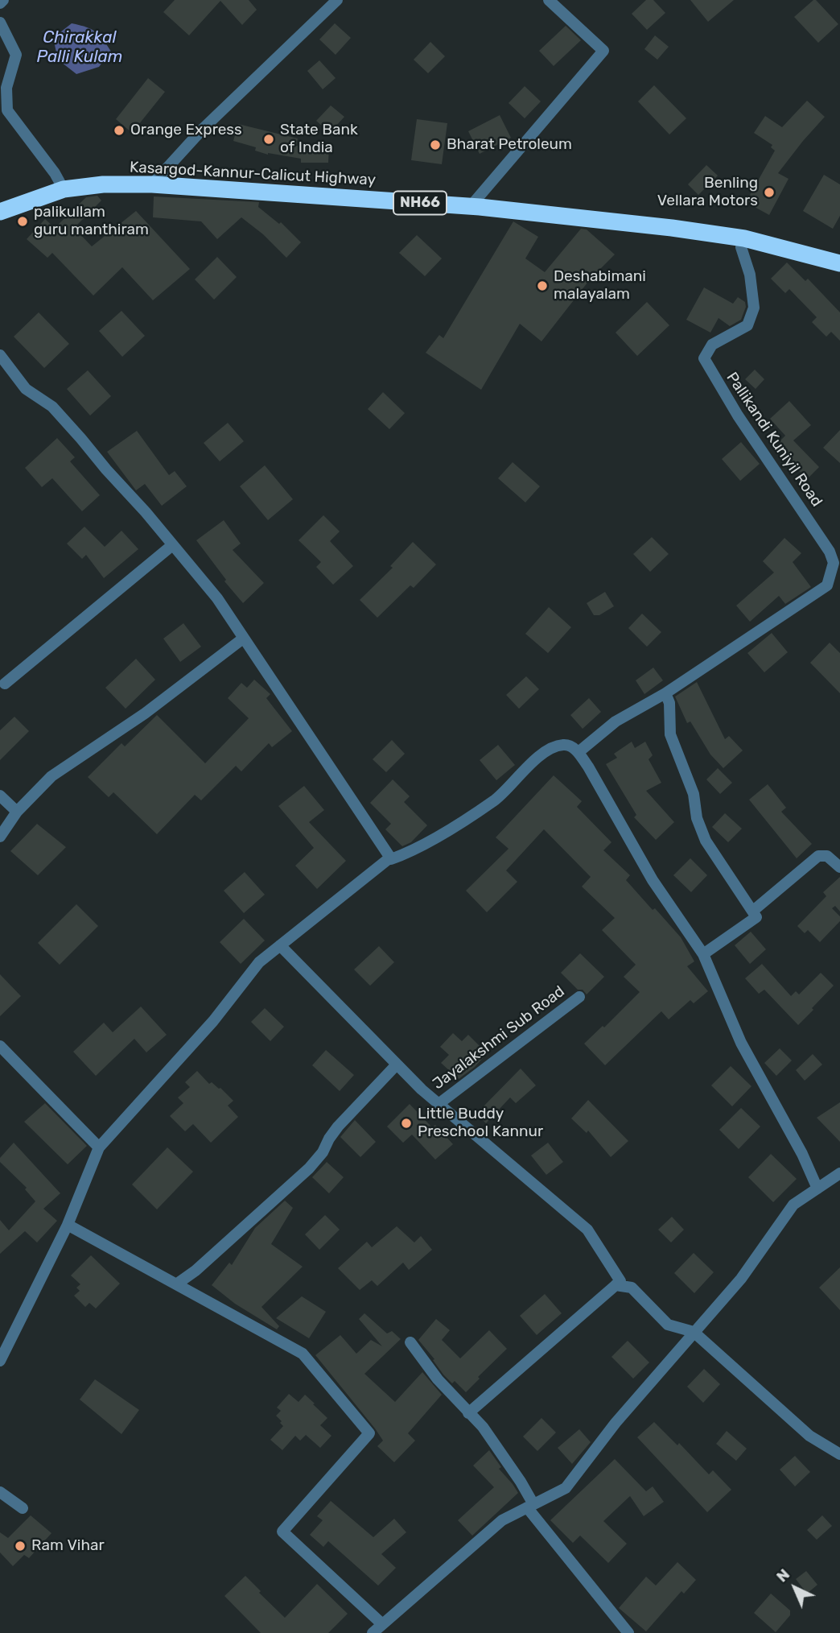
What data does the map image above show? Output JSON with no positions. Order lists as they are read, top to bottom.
{
  "streets": {
    "highway": ["Kasargod-Kannur-Calicut Highway", "NH66"],
    "street": ["Pallikandi Kuniyil Road", "Jayalakshmi Sub Road"]
  },
  "crossings": [
    ["Kasargod-Kannur-Calicut Highway", "Pallikandi Kuniyil Road"]
  ],
  "water": ["Chirakkal Palli Kulam"],
  "places": [
    "Orange Express",
    "State Bank of India",
    "Bharat Petroleum",
    "Benling Vellara Motors",
    "palikullam guru manthiram",
    "Deshabimani malayalam",
    "Little Buddy Preschool Kannur",
    "Ram Vihar"
  ],
  "north": "top left"
}
